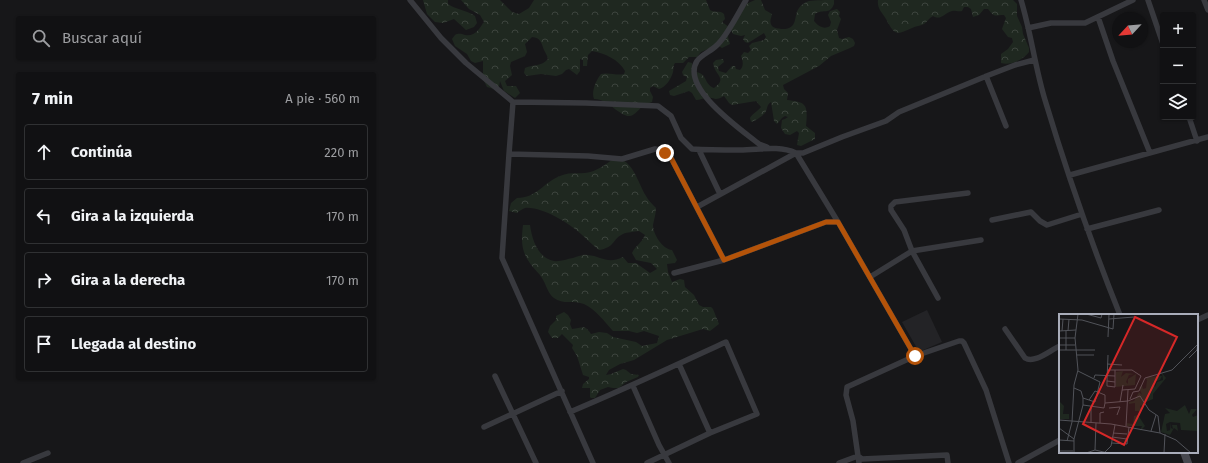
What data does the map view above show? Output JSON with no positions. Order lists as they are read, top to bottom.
{
  "north": "bottom left",
  "page": {
    "map_buttons": ["+", "−"],
    "search": "Buscar aquí",
    "heading": ["7 min", "A pie · 560 m"],
    "list": [
      ["Continúa", "220 m"],
      ["Gira a la izquierda", "170 m"],
      ["Gira a la derecha", "170 m"],
      "Llegada al destino"
    ]
  }
}
